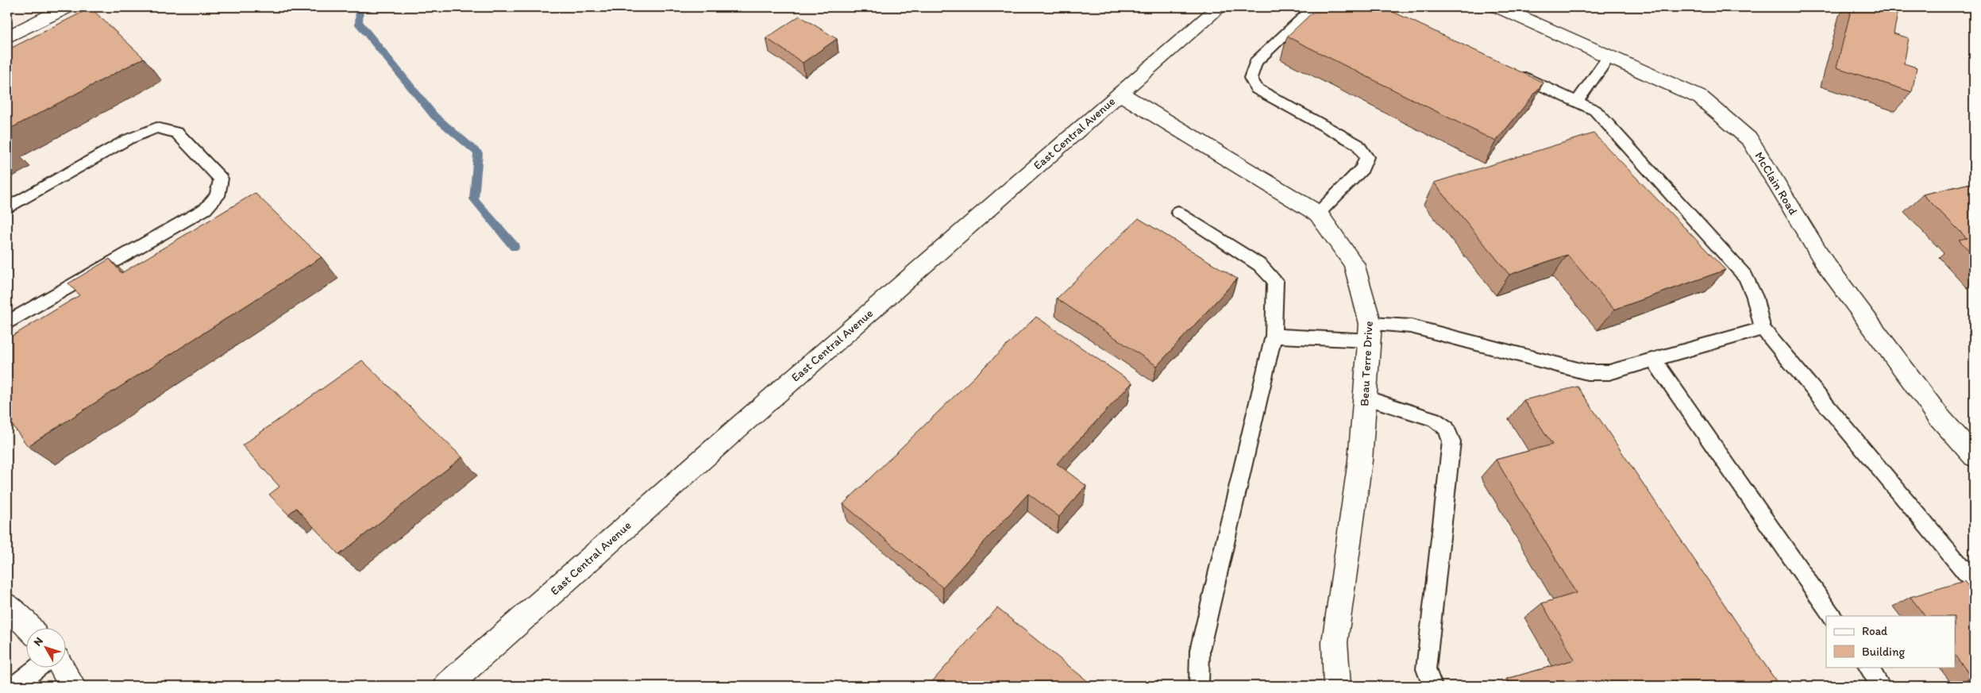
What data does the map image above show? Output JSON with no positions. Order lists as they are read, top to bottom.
{
  "streets": {
    "street": ["East Central Avenue", "McClain Road", "Beau Terre Drive"]
  },
  "crossings": [
    ["East Central Avenue", "Beau Terre Drive"]
  ],
  "legend": ["Road", "Building"],
  "north": "top left"
}
